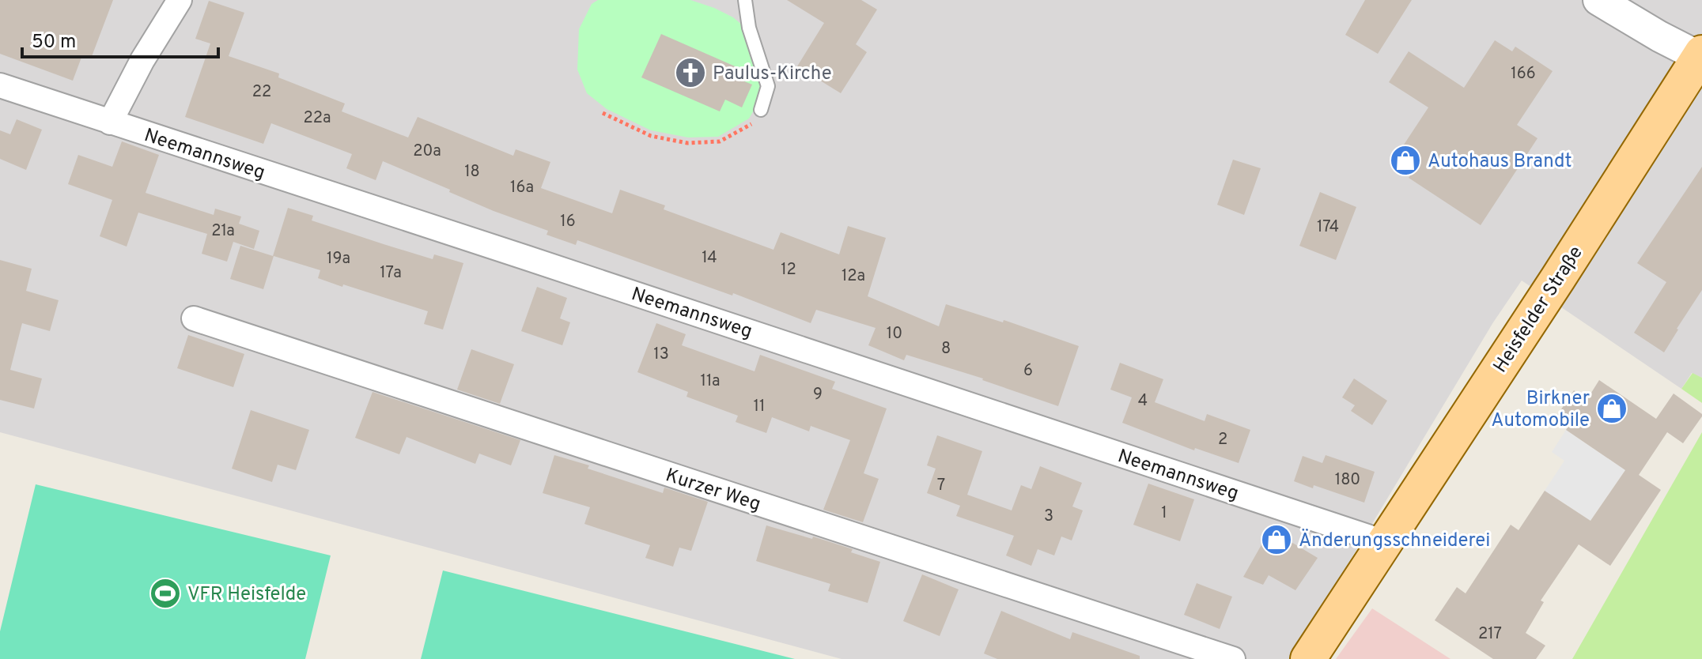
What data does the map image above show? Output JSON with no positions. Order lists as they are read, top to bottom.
{
  "streets": {
    "main road": ["Heisfelder Straße"],
    "street": ["Neemannsweg", "Kurzer Weg"]
  },
  "crossings": [
    ["Neemannsweg", "Heisfelder Straße"]
  ],
  "places": {
    "church": ["Paulus-Kirche"],
    "shop": ["Autohaus Brandt", "Birkner Automobile", "Änderungsschneiderei"],
    "sports": ["VFR Heisfelde"]
  },
  "house_numbers": [
    "166",
    "22",
    "22a",
    "20a",
    "18",
    "16a",
    "16",
    "174",
    "21a",
    "14",
    "19a",
    "12",
    "17a",
    "12a",
    "10",
    "8",
    "13",
    "6",
    "11a",
    "9",
    "4",
    "11",
    "2",
    "180",
    "7",
    "1",
    "3",
    "217"
  ],
  "scale_bar": "50 m"
}
